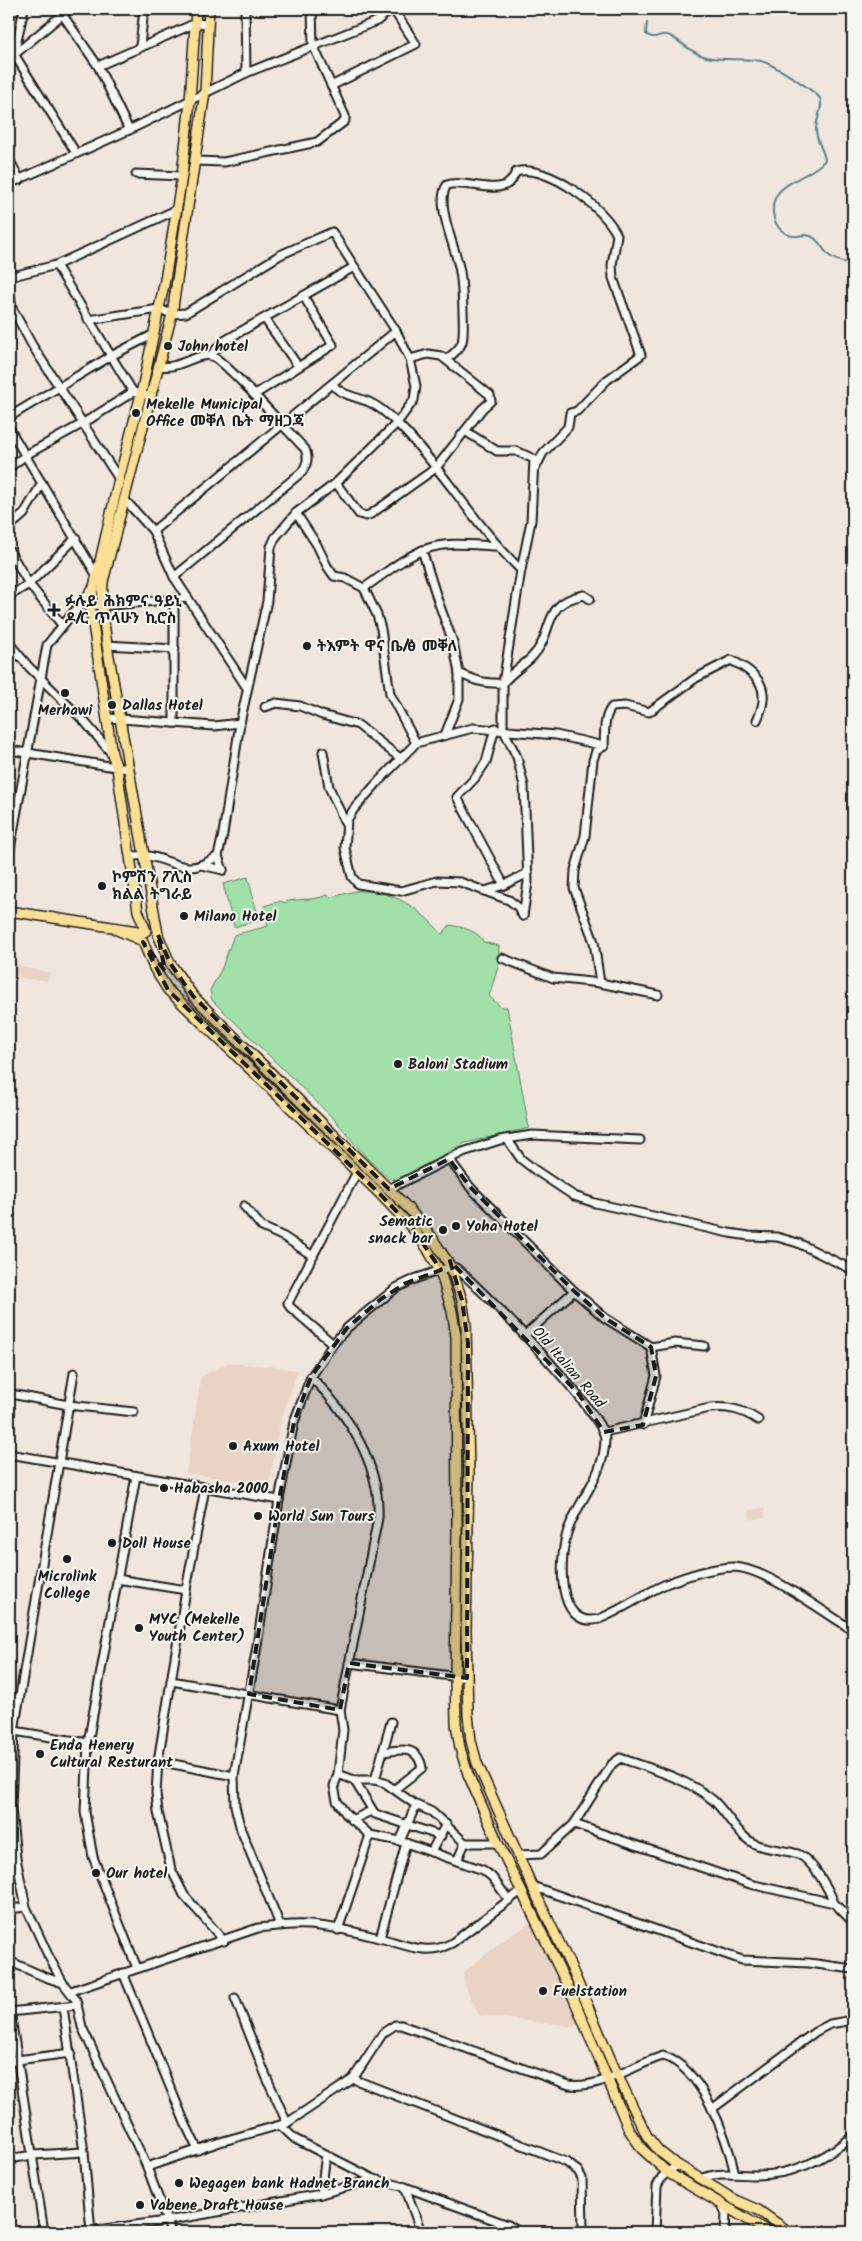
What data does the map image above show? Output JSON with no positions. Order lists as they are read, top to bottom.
{
  "streets": {
    "street": ["Old Italian Road"]
  },
  "places": {
    "other": [
      "John hotel",
      "Mekelle Municipal Office መቐለ ቤት ማዘጋጃ",
      "ትእምት ዋና ቤ/ፅ መቐለ",
      "Merhawi",
      "Dallas Hotel",
      "ኮምሽን ፖሊስ ክልል ትግራይ",
      "Milano Hotel",
      "Baloni Stadium",
      "Yoha Hotel",
      "Sematic snack bar",
      "Axum Hotel",
      "Habasha 2000",
      "World Sun Tours",
      "Doll House",
      "Microlink College",
      "MYC (Mekelle Youth Center)",
      "Enda Henery Cultural Resturant",
      "Our hotel",
      "Fuelstation",
      "Wegagen bank Hadnet Branch",
      "Vabene Draft House"
    ],
    "health": ["ፉሉይ ሕክምና ዓይኒ ዶ/ር ጥላሁን ኪሮስ"]
  }
}
